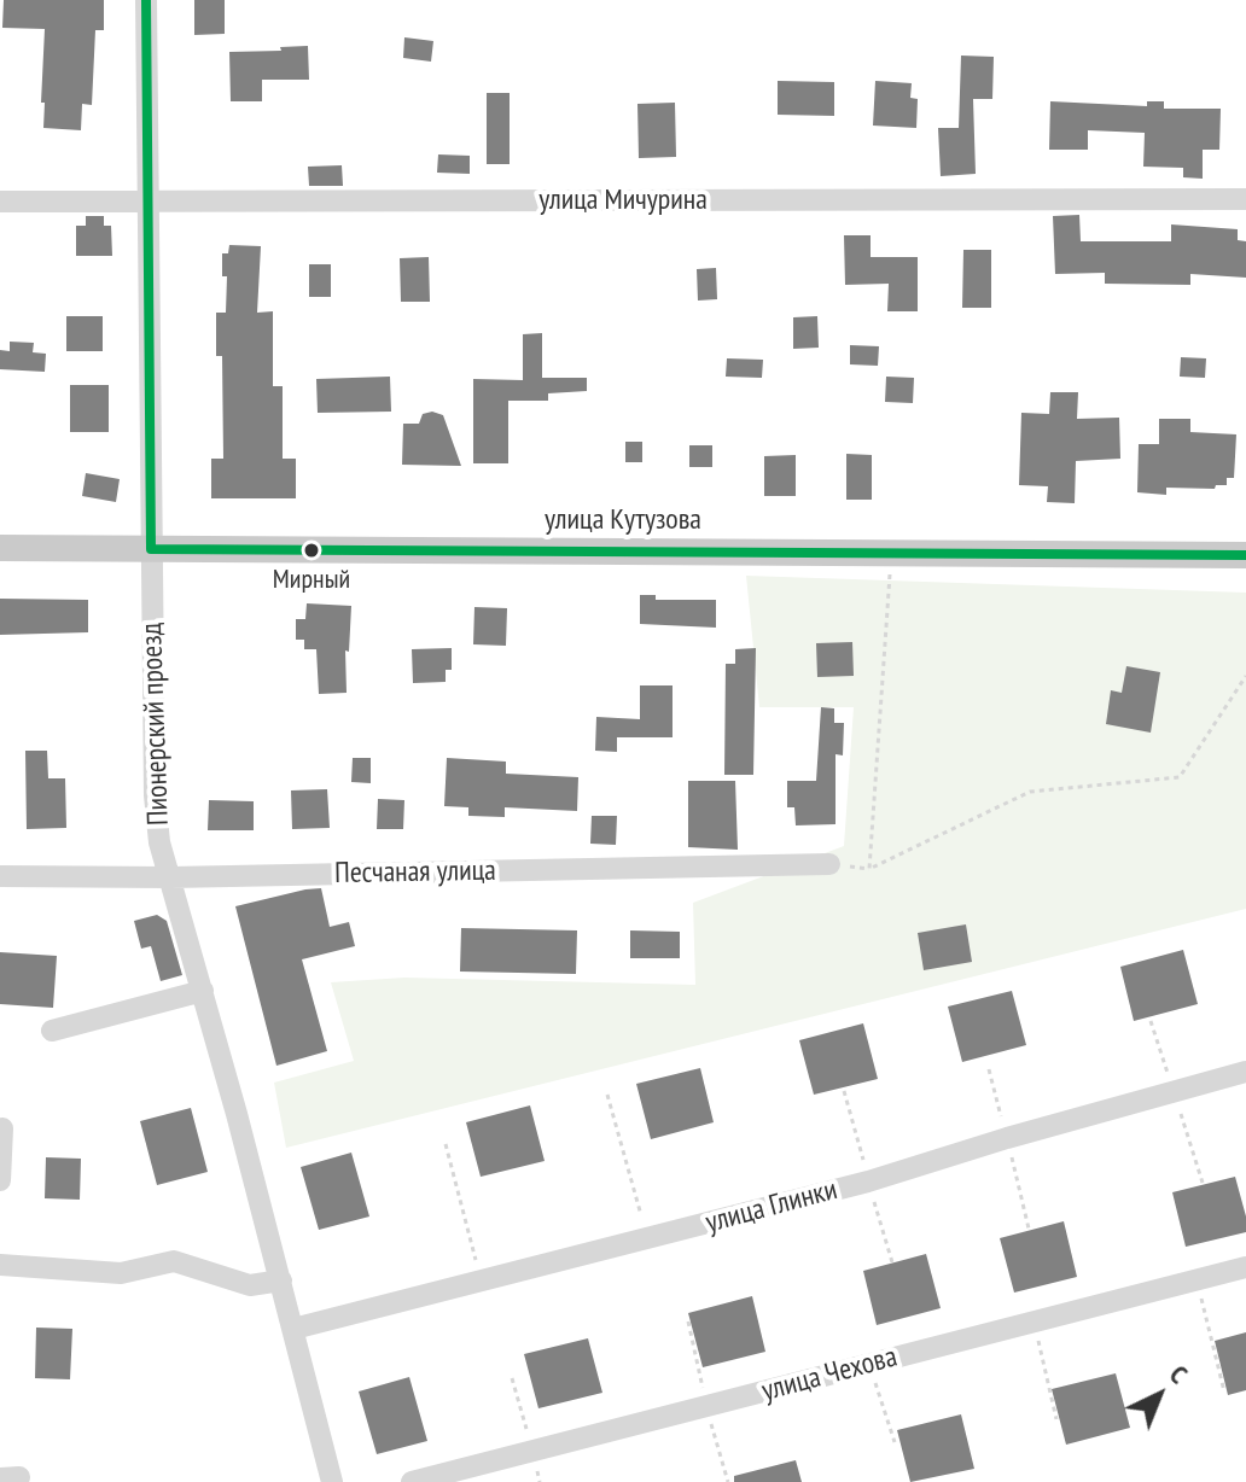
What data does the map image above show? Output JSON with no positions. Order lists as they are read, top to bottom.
{
  "streets": {
    "main road": ["улица Кутузова"],
    "street": [
      "улица Мичурина",
      "Пионерский проезд",
      "Песчаная улица",
      "улица Глинки",
      "улица Чехова"
    ]
  },
  "crossings": [
    ["улица Мичурина", "Пионерский проезд"],
    ["улица Кутузова", "Пионерский проезд"],
    ["Пионерский проезд", "Песчаная улица"],
    ["Пионерский проезд", "улица Глинки"]
  ],
  "places": ["Мирный"],
  "north": "top right"
}
